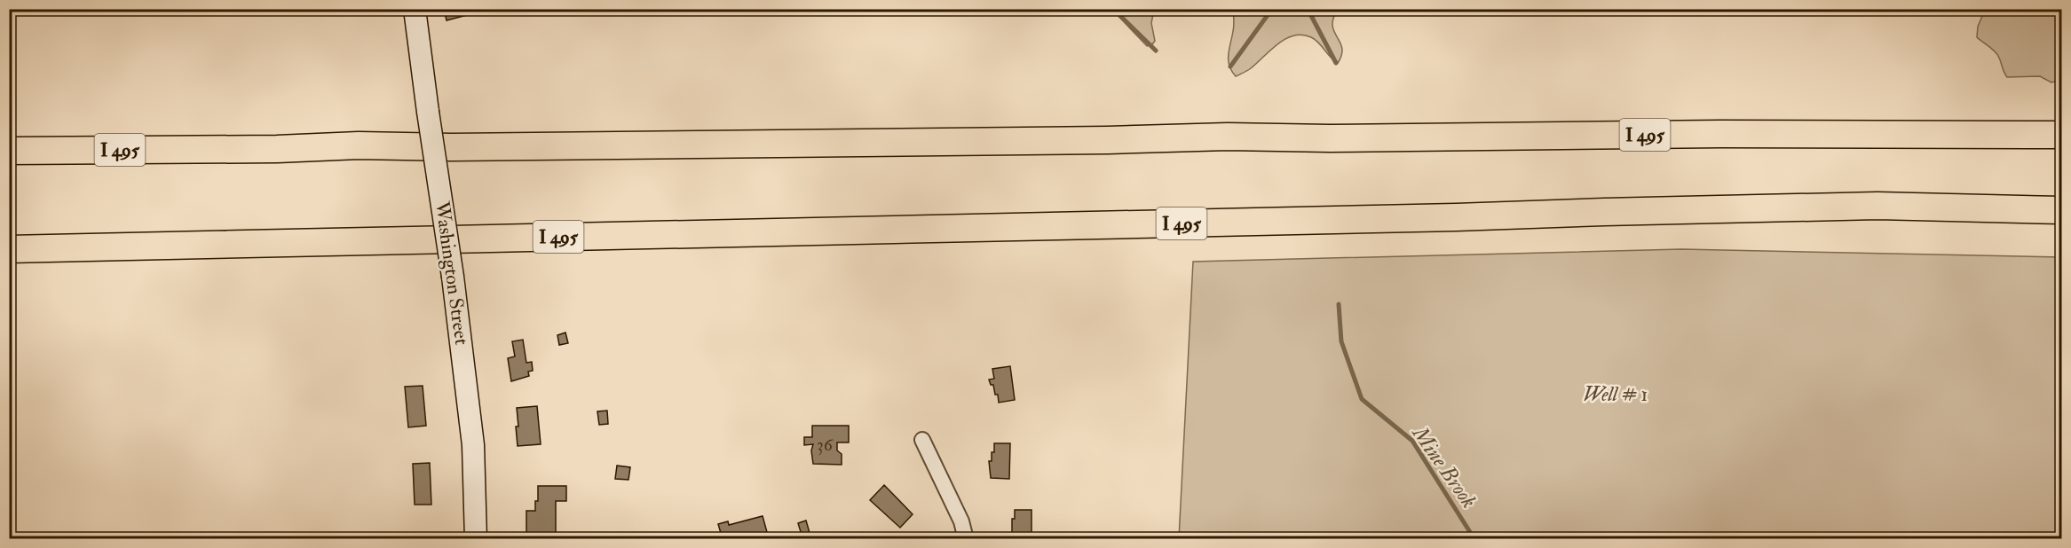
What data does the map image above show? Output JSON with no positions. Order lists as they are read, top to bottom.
{
  "streets": {
    "highway": ["I 495"],
    "main road": ["Washington Street"]
  },
  "water": ["Mine Brook"],
  "parks": ["Well # 1"],
  "house_numbers": ["36"]
}
